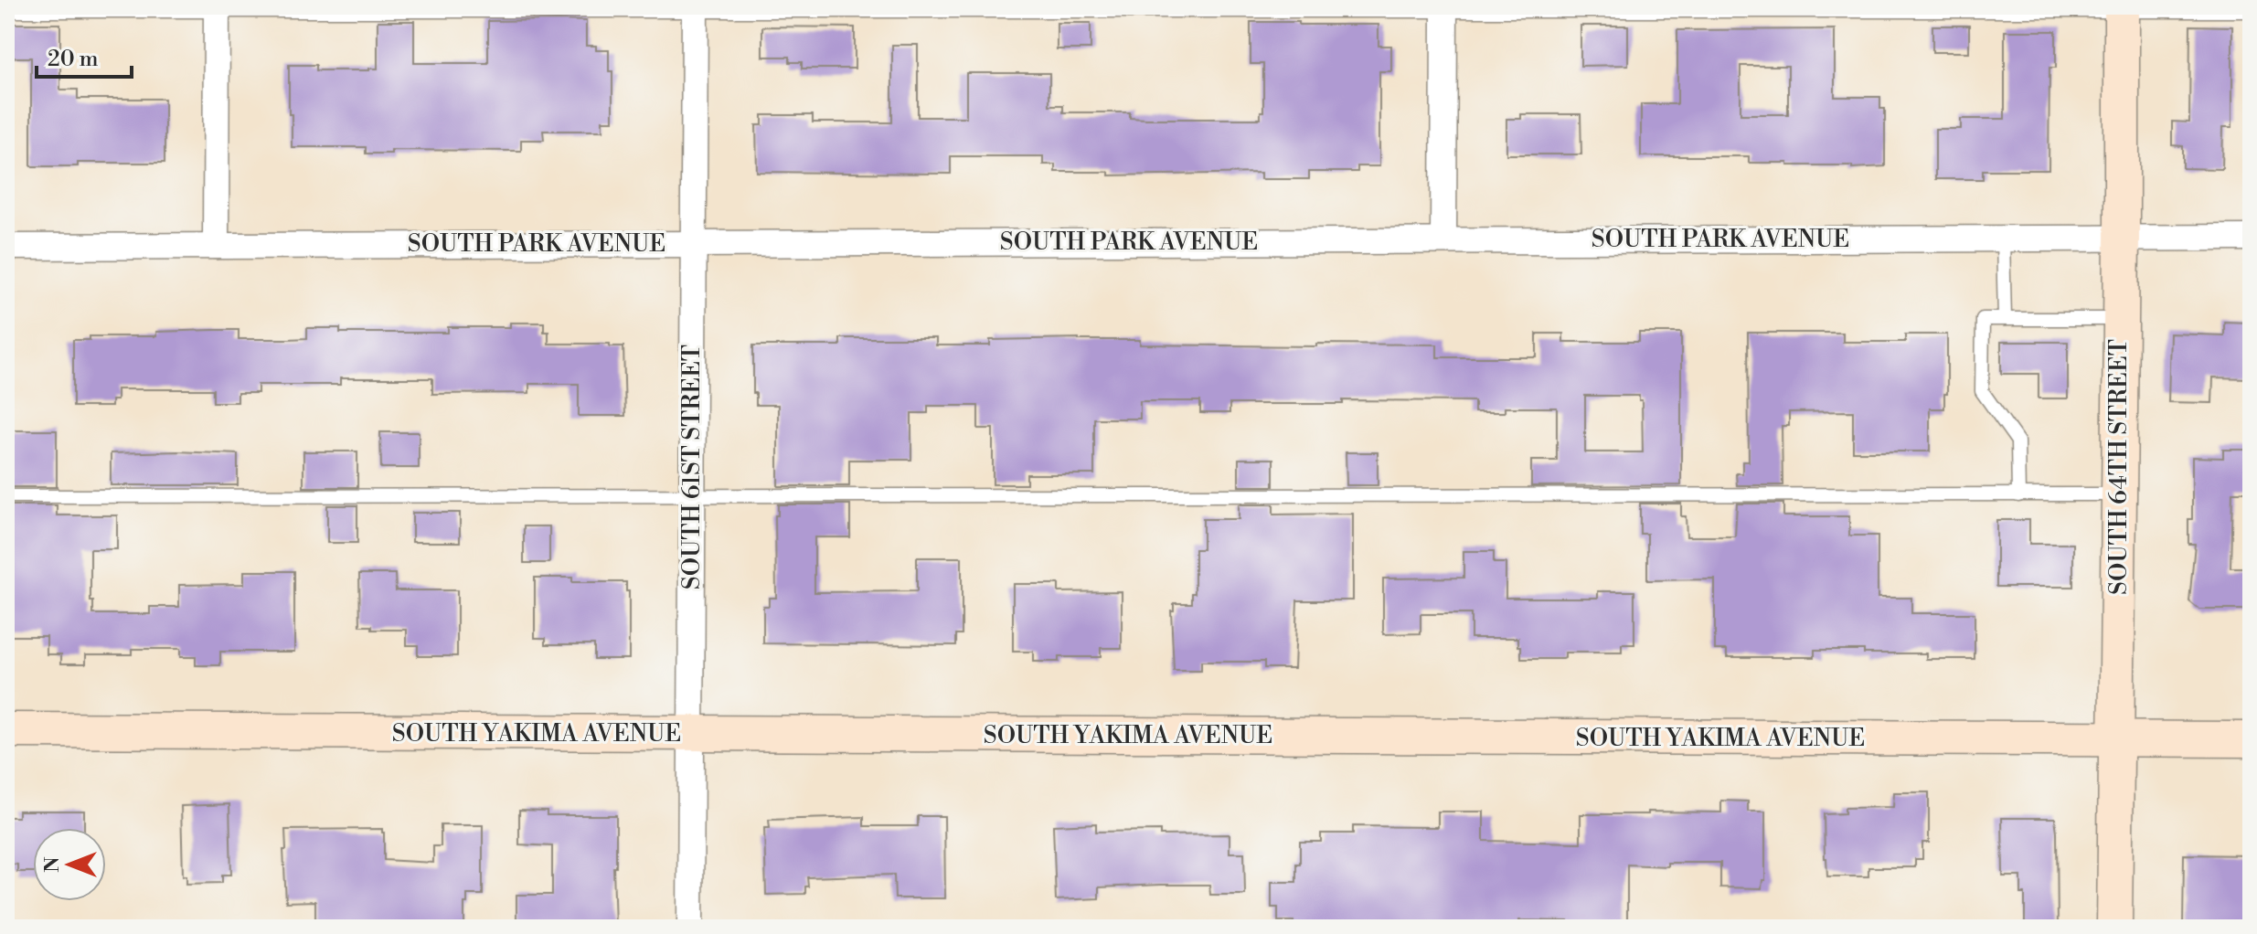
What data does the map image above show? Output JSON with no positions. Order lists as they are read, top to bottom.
{
  "streets": {
    "main road": ["SOUTH 64TH STREET", "SOUTH YAKIMA AVENUE"],
    "street": ["SOUTH PARK AVENUE", "SOUTH 61ST STREET"]
  },
  "crossings": [
    ["SOUTH PARK AVENUE", "SOUTH 61ST STREET"],
    ["SOUTH PARK AVENUE", "SOUTH 64TH STREET"],
    ["SOUTH 61ST STREET", "SOUTH YAKIMA AVENUE"],
    ["SOUTH 64TH STREET", "SOUTH YAKIMA AVENUE"]
  ],
  "scale_bar": "20 m",
  "north": "left"
}
